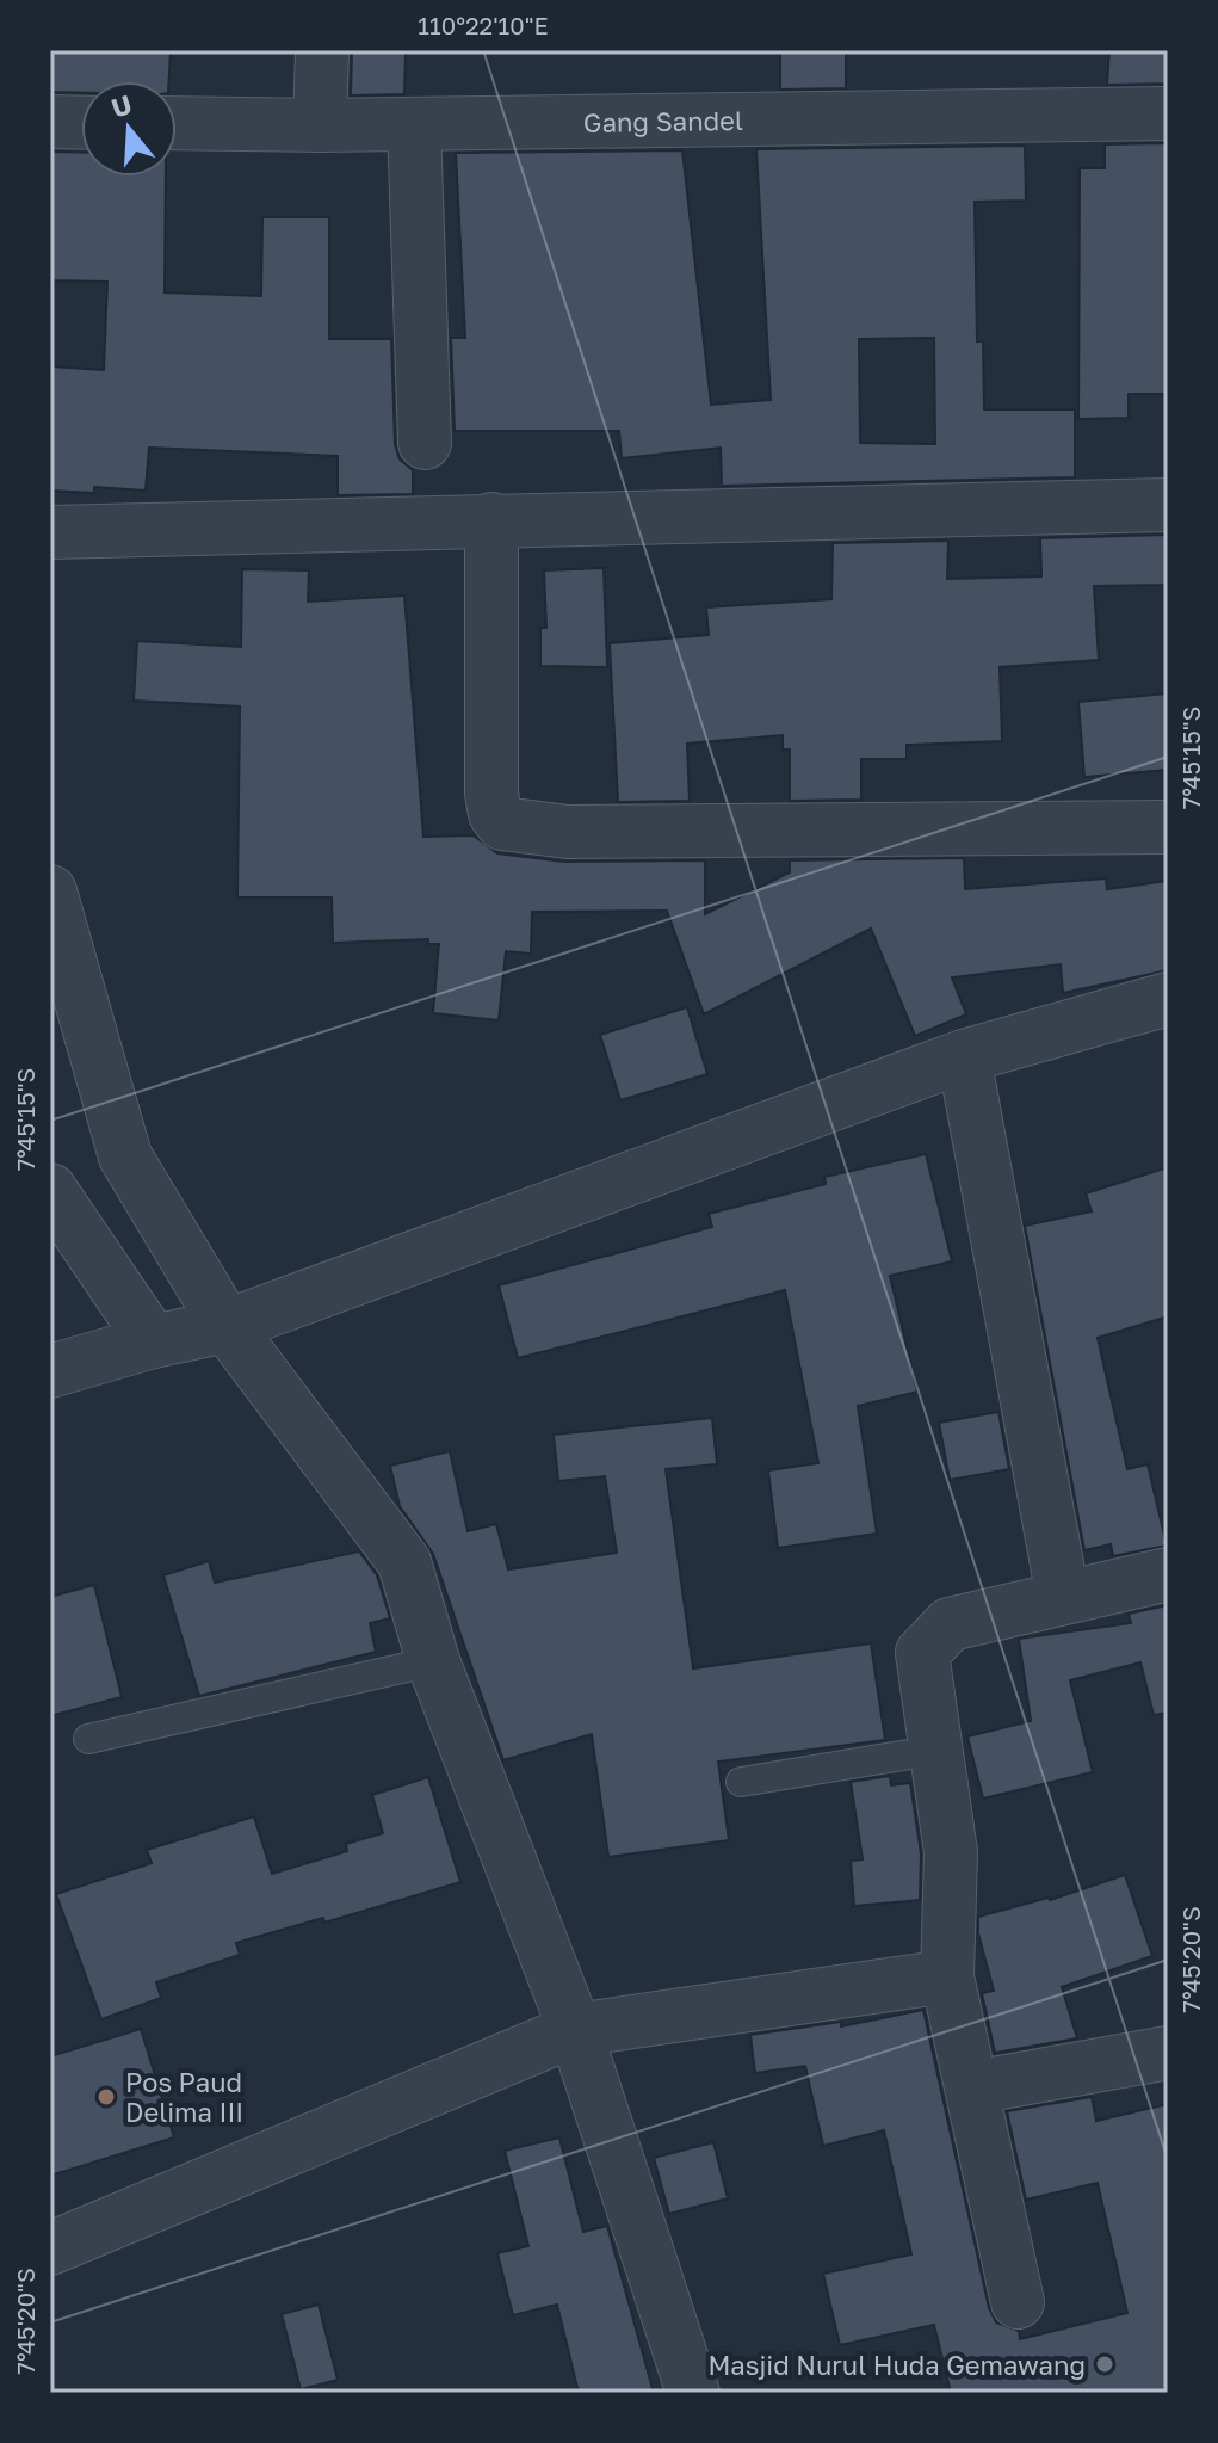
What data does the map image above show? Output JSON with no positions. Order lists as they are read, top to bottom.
{
  "streets": {
    "street": ["Gang Sandel"]
  },
  "places": ["Pos Paud Delima III", "Masjid Nurul Huda Gemawang"],
  "north": "top",
  "coordinates": ["110°22'10\"E", "7°45'15\"S", "7°45'20\"S"]
}
